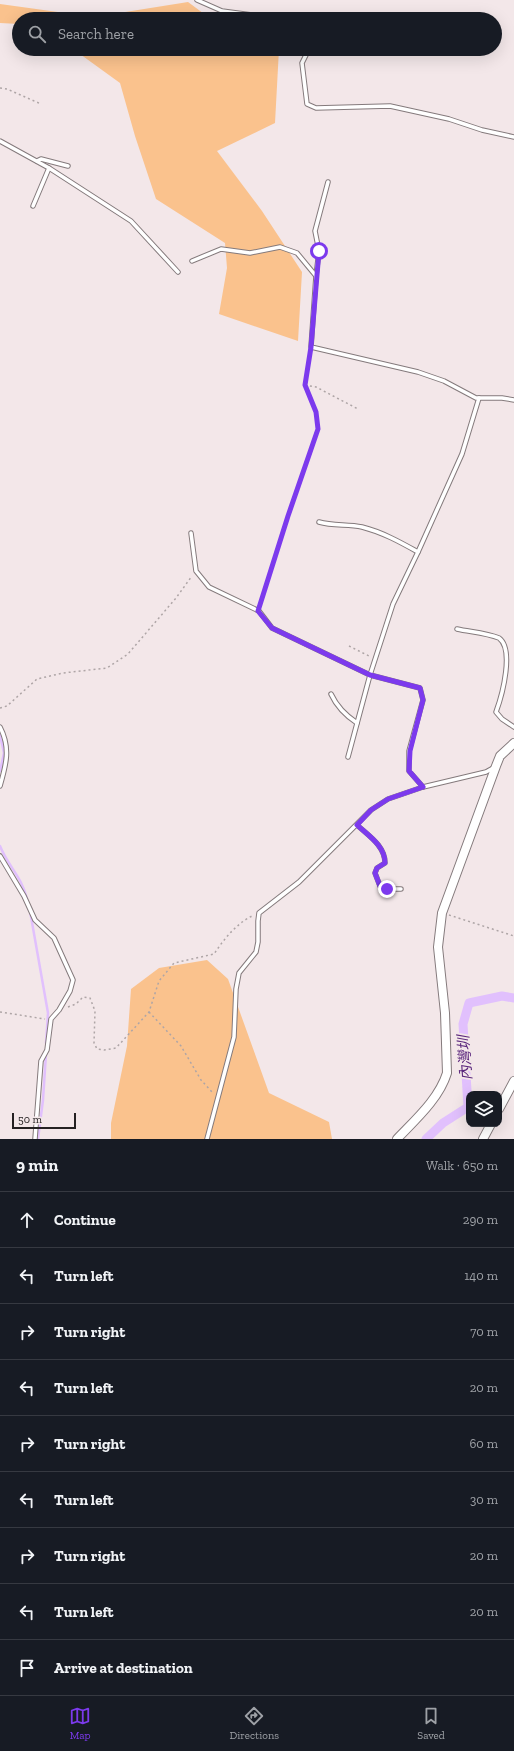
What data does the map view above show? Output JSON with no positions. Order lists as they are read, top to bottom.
{
  "water": ["內灣圳"],
  "scale_bar": "50 m",
  "page": {
    "search": "Search here",
    "scale": "50 m",
    "heading": ["9 min", "Walk · 650 m"],
    "list": [
      ["Continue", "290 m"],
      ["Turn left", "140 m"],
      ["Turn right", "70 m"],
      ["Turn left", "20 m"],
      ["Turn right", "60 m"],
      ["Turn left", "30 m"],
      ["Turn right", "20 m"],
      ["Turn left", "20 m"],
      "Arrive at destination"
    ],
    "nav": ["Map", "Directions", "Saved"]
  }
}
